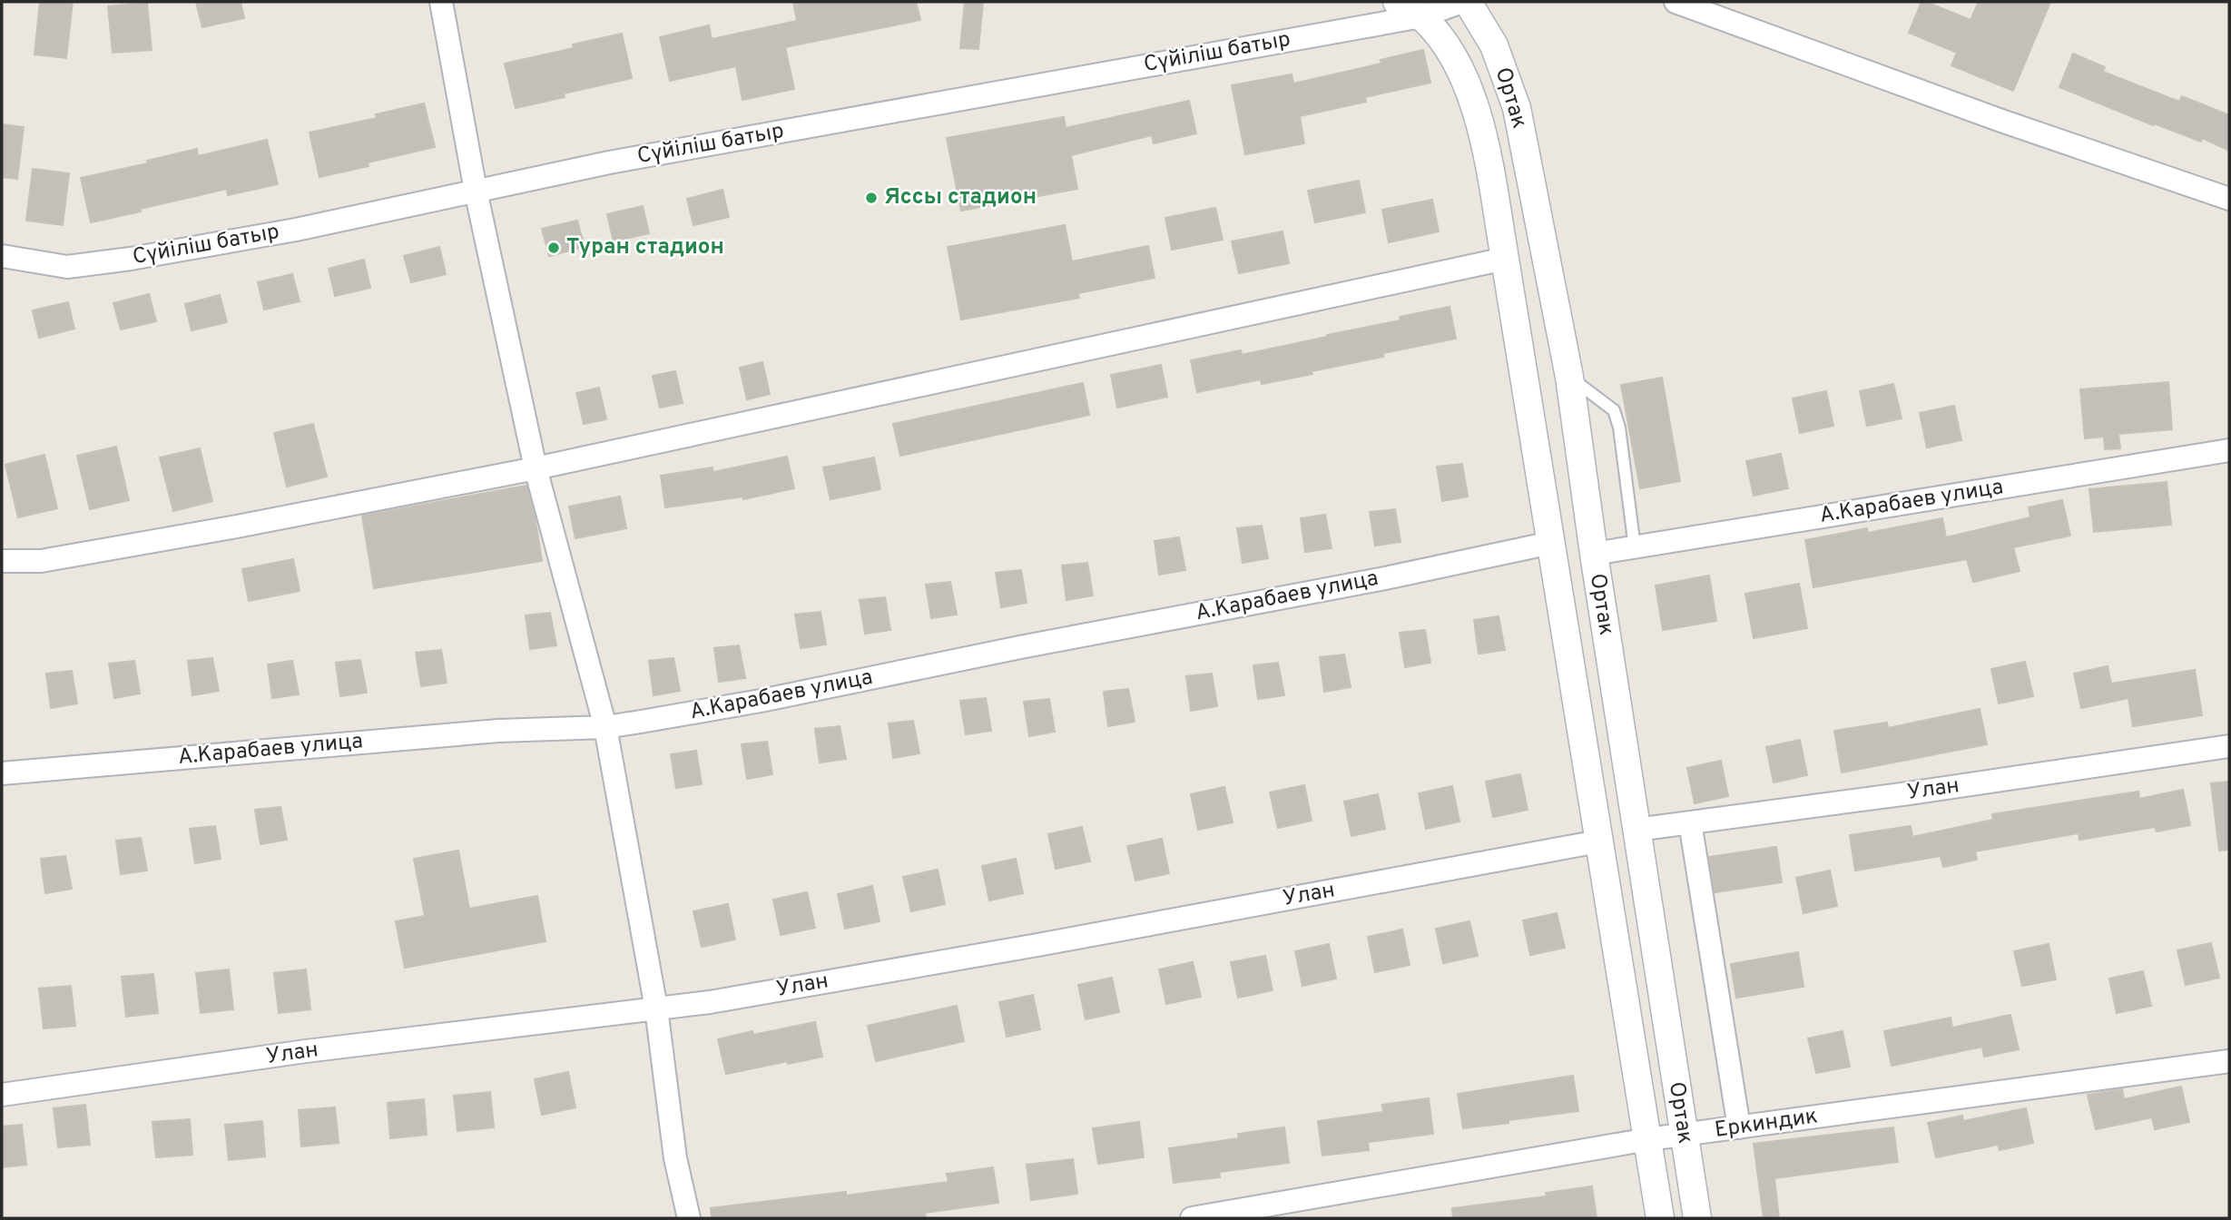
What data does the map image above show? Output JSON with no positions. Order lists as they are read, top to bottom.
{
  "streets": {
    "street": [
      "Сүйіліш батыр",
      "Ортак",
      "А.Карабаев улица",
      "Улан",
      "Еркиндик"
    ]
  },
  "crossings": [
    ["Сүйіліш батыр", "Ортак"],
    ["Ортак", "А.Карабаев улица"],
    ["Ортак", "Улан"],
    ["Ортак", "Еркиндик"]
  ],
  "places": ["Яссы стадион", "Туран стадион"]
}
